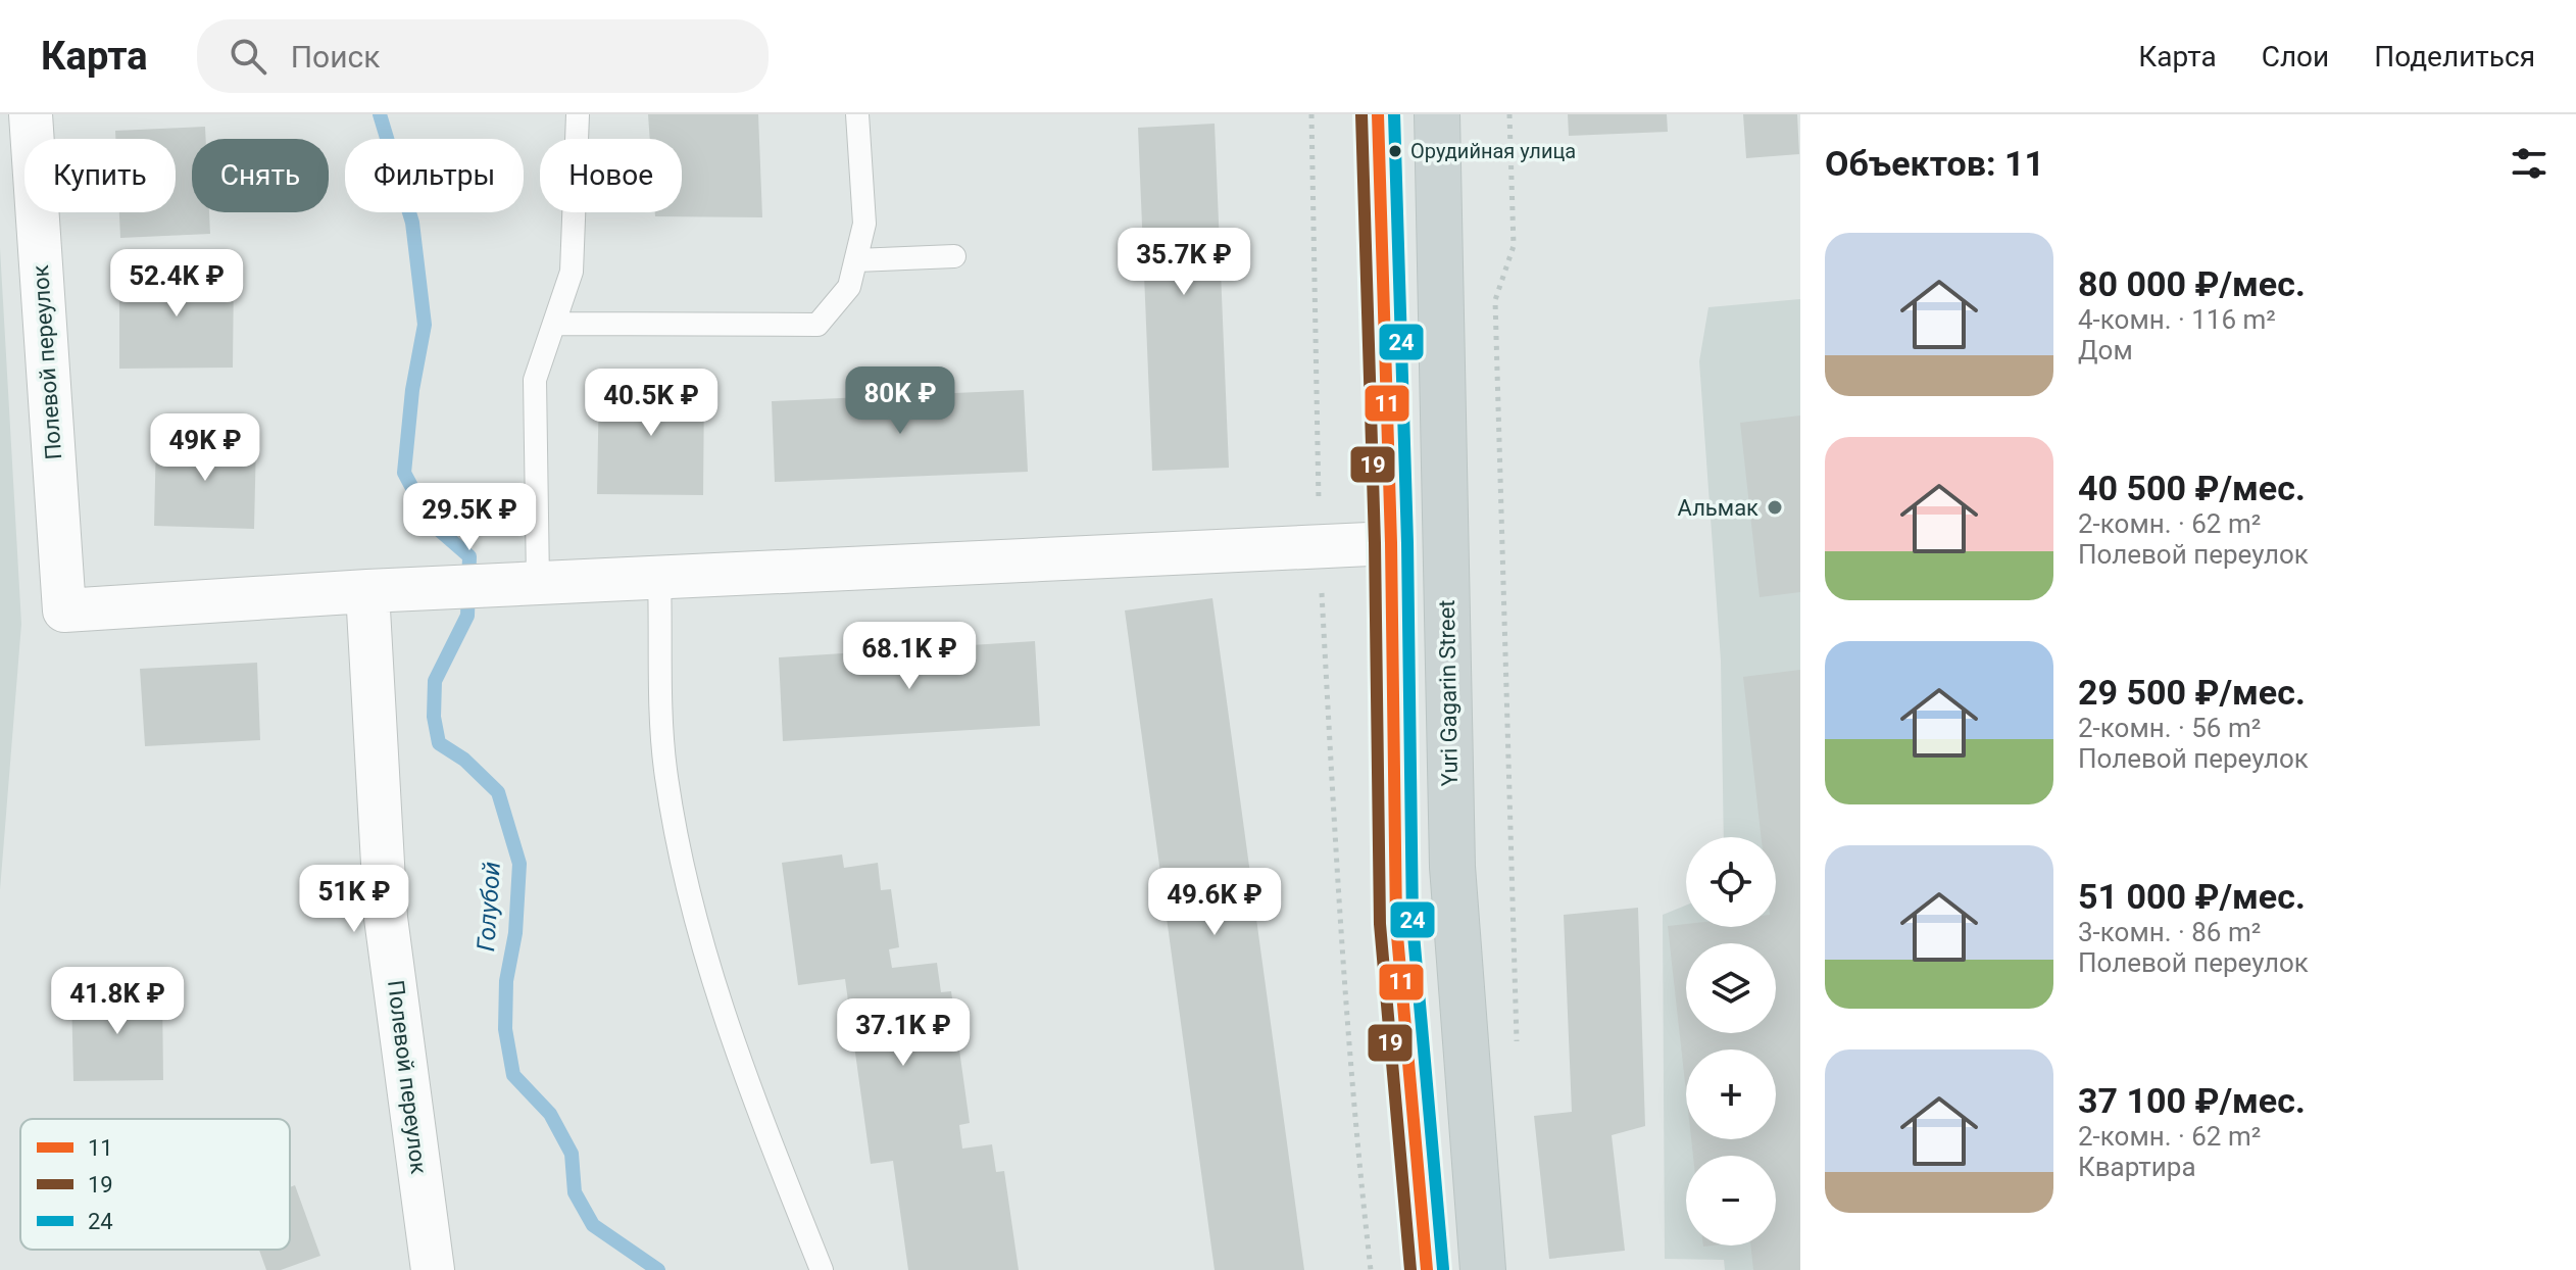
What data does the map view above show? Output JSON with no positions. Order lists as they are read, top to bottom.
{
  "streets": {
    "main road": ["Yuri Gagarin Street"],
    "street": ["Полевой переулок"]
  },
  "water": ["Голубой"],
  "places": ["Орудийная улица", "Альмак"],
  "lines": ["transit line 11", "transit line 19", "transit line 24"],
  "legend": ["11", "19", "24"],
  "page": {
    "header": "Карта",
    "search": "Поиск",
    "nav": ["Карта", "Слои", "Поделиться"],
    "heading": "Объектов: 11",
    "chip": [
      "Купить",
      "Снять",
      "Фильтры",
      "Новое"
    ],
    "list": [
      {
        "name": "80 000 ₽/мес.",
        "note": "4-комн. · 116 m² · Дом"
      },
      {
        "name": "40 500 ₽/мес.",
        "note": "2-комн. · 62 m² · Полевой переулок"
      },
      {
        "name": "29 500 ₽/мес.",
        "note": "2-комн. · 56 m² · Полевой переулок"
      },
      {
        "name": "51 000 ₽/мес.",
        "note": "3-комн. · 86 m² · Полевой переулок"
      },
      {
        "name": "37 100 ₽/мес.",
        "note": "2-комн. · 62 m² · Квартира"
      }
    ],
    "price": [
      "35.7K ₽",
      "52.4K ₽",
      "80K ₽",
      "40.5K ₽",
      "49K ₽",
      "29.5K ₽",
      "68.1K ₽",
      "51K ₽",
      "49.6K ₽",
      "41.8K ₽",
      "37.1K ₽"
    ],
    "map_buttons": ["+", "−"]
  }
}
